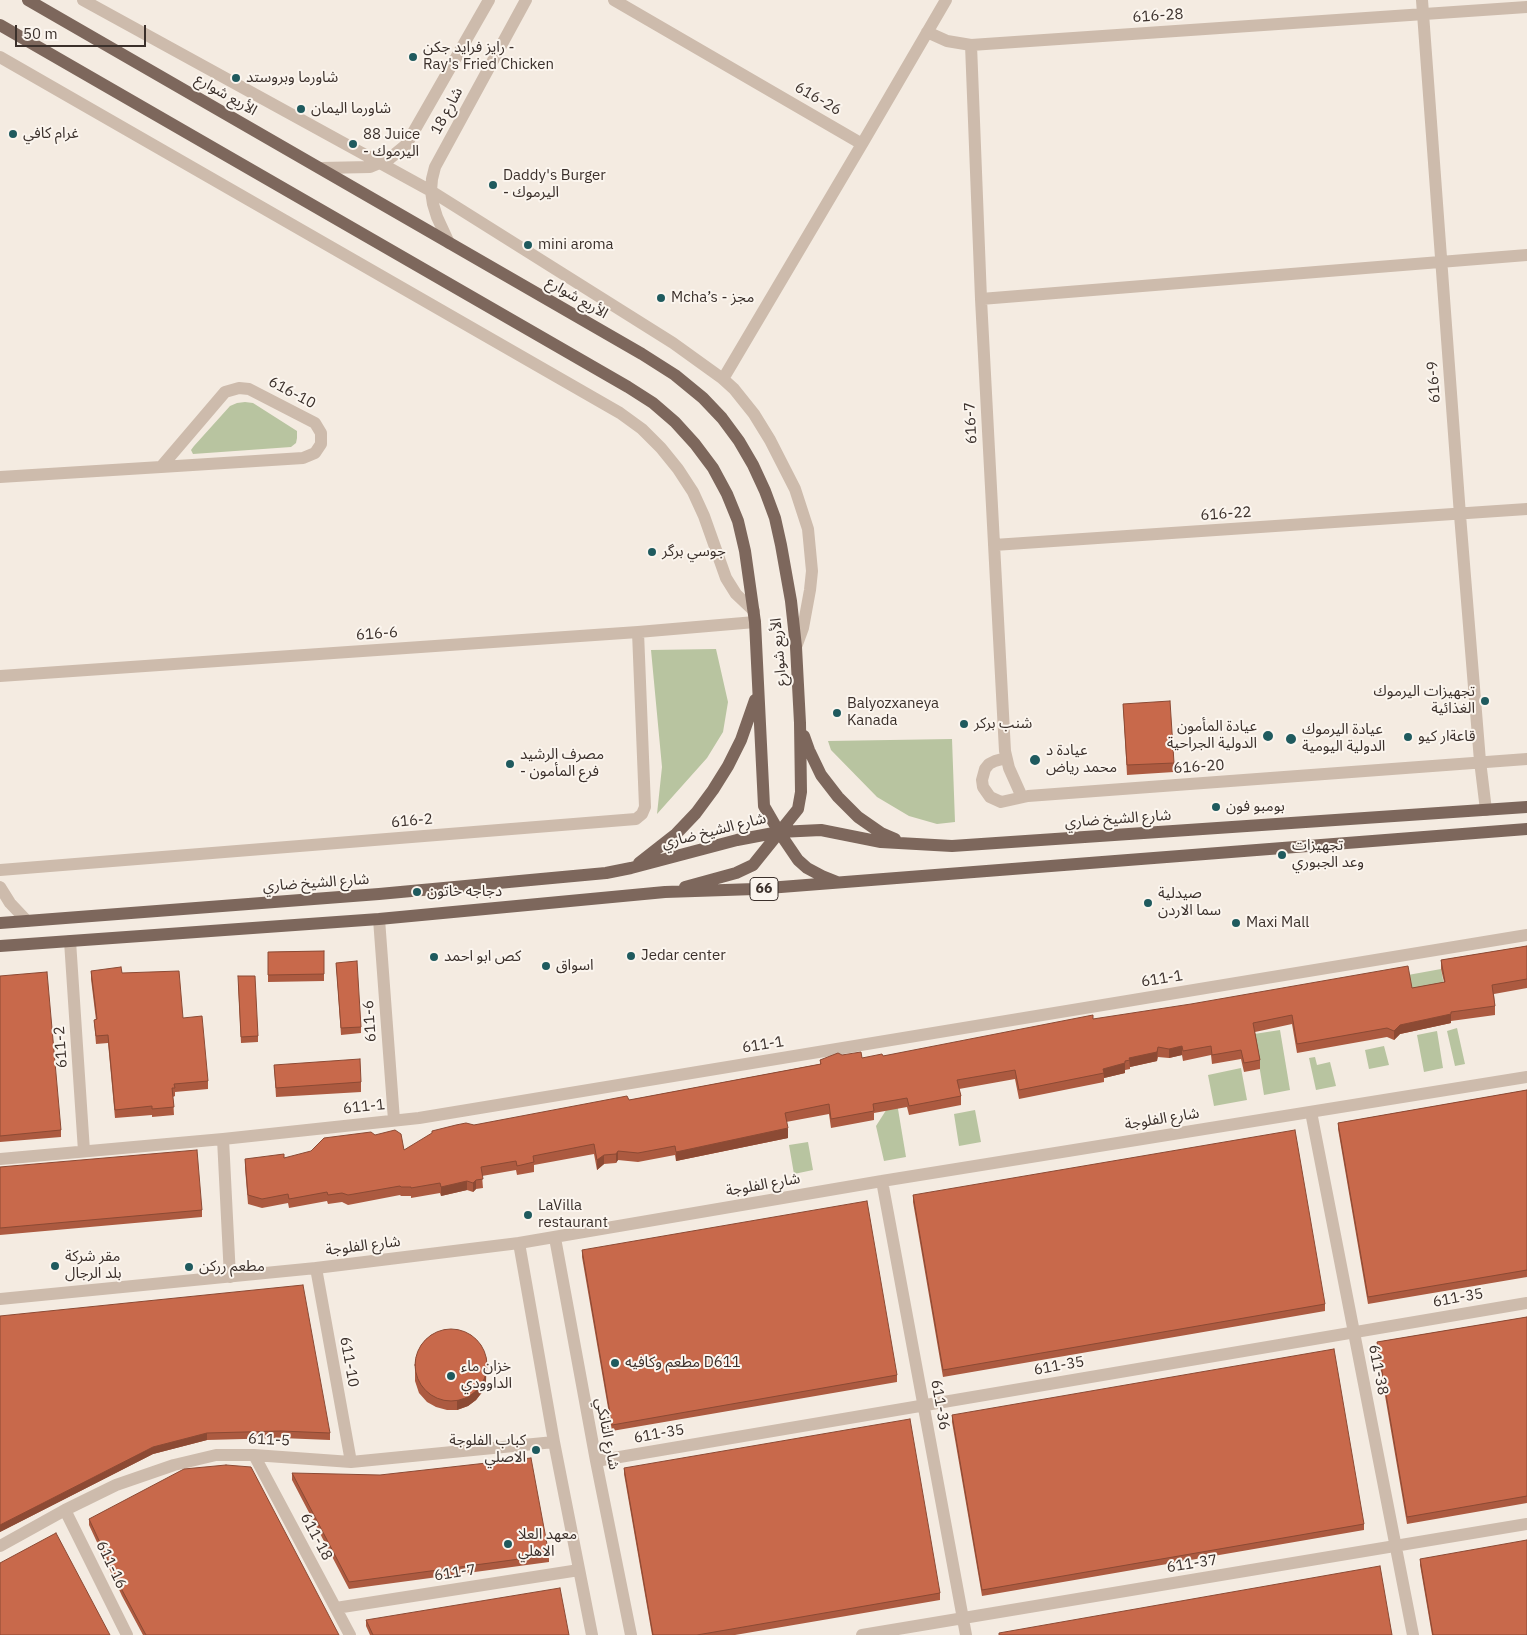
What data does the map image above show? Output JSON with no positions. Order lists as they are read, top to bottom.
{
  "streets": {
    "main road": ["الأربع شوارع", "شارع الشيخ ضاري", "66"],
    "street": [
      "616-28",
      "616-26",
      "شارع 18",
      "616-9",
      "616-10",
      "616-7",
      "616-22",
      "616-6",
      "616-20",
      "616-2",
      "611-1",
      "611-6",
      "611-2",
      "شارع الفلوجة",
      "611-35",
      "611-10",
      "611-38",
      "611-36",
      "شارع التانكي",
      "611-5",
      "611-18",
      "611-37",
      "611-16",
      "611-7"
    ]
  },
  "crossings": [
    ["616-28", "616-9"],
    ["616-28", "616-7"],
    ["الأربع شوارع", "شارع 18"],
    ["الأربع شوارع", "616-6"],
    ["الأربع شوارع", "شارع الشيخ ضاري"],
    ["الأربع شوارع", "66"],
    ["616-9", "616-22"],
    ["616-9", "616-20"],
    ["616-9", "شارع الشيخ ضاري"],
    ["616-7", "616-22"],
    ["616-7", "616-20"],
    ["616-6", "616-2"],
    ["66", "611-6"],
    ["66", "611-2"],
    ["611-1", "611-6"],
    ["611-1", "611-2"],
    ["شارع الفلوجة", "611-10"],
    ["شارع الفلوجة", "611-38"],
    ["شارع الفلوجة", "611-36"],
    ["شارع الفلوجة", "شارع التانكي"],
    ["611-35", "611-38"],
    ["611-35", "611-36"],
    ["611-35", "شارع التانكي"],
    ["611-10", "611-5"],
    ["611-38", "611-37"],
    ["611-36", "611-37"],
    ["611-5", "611-18"],
    ["611-5", "611-16"],
    ["611-18", "611-7"]
  ],
  "places": [
    "رايز فرايد جكن - Ray's Fried Chicken",
    "شاورما وبروستد",
    "شاورما اليمان",
    "غرام كافي",
    "88 Juice - اليرموك",
    "Daddy's Burger - اليرموك",
    "mini aroma",
    "Mcha’s - مجز",
    "جوسي برگر",
    "تجهيزات اليرموك الغذائية",
    "Balyozxaneya Kanada",
    "شنب بركر",
    "عيادة المأمون الدولية الجراحية",
    "قاعةار كيو",
    "عيادة اليرموك الدولية اليومية",
    "عيادة د محمد رياض",
    "مصرف الرشيد - فرع المأمون",
    "بومبو فون",
    "تجهيزات وعد الجبوري",
    "دجاجه خاتون",
    "صيدلية سما الاردن",
    "Maxi Mall",
    "Jedar center",
    "كص ابو احمد",
    "اسواق",
    "LaVilla restaurant",
    "مقر شركة بلد الرجال",
    "مطعم رركن",
    "مطعم وكافيه D611",
    "خزان ماء الداوودي",
    "كباب الفلوجة الاصلي",
    "معهد العلا الاهلي"
  ],
  "scale_bar": "50 m"
}
